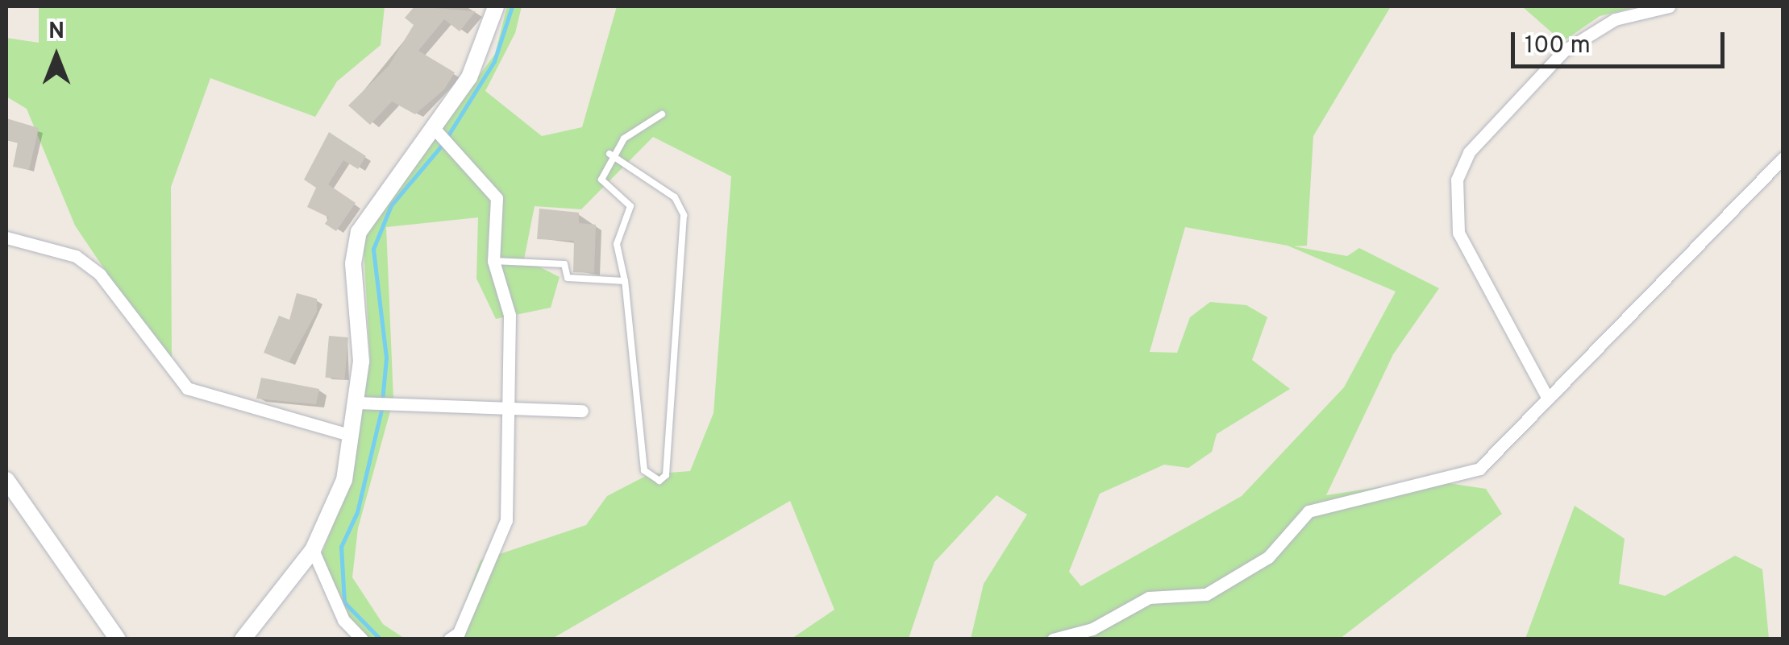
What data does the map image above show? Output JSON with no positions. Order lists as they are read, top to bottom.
{
  "scale_bar": "100 m",
  "north": "top"
}
